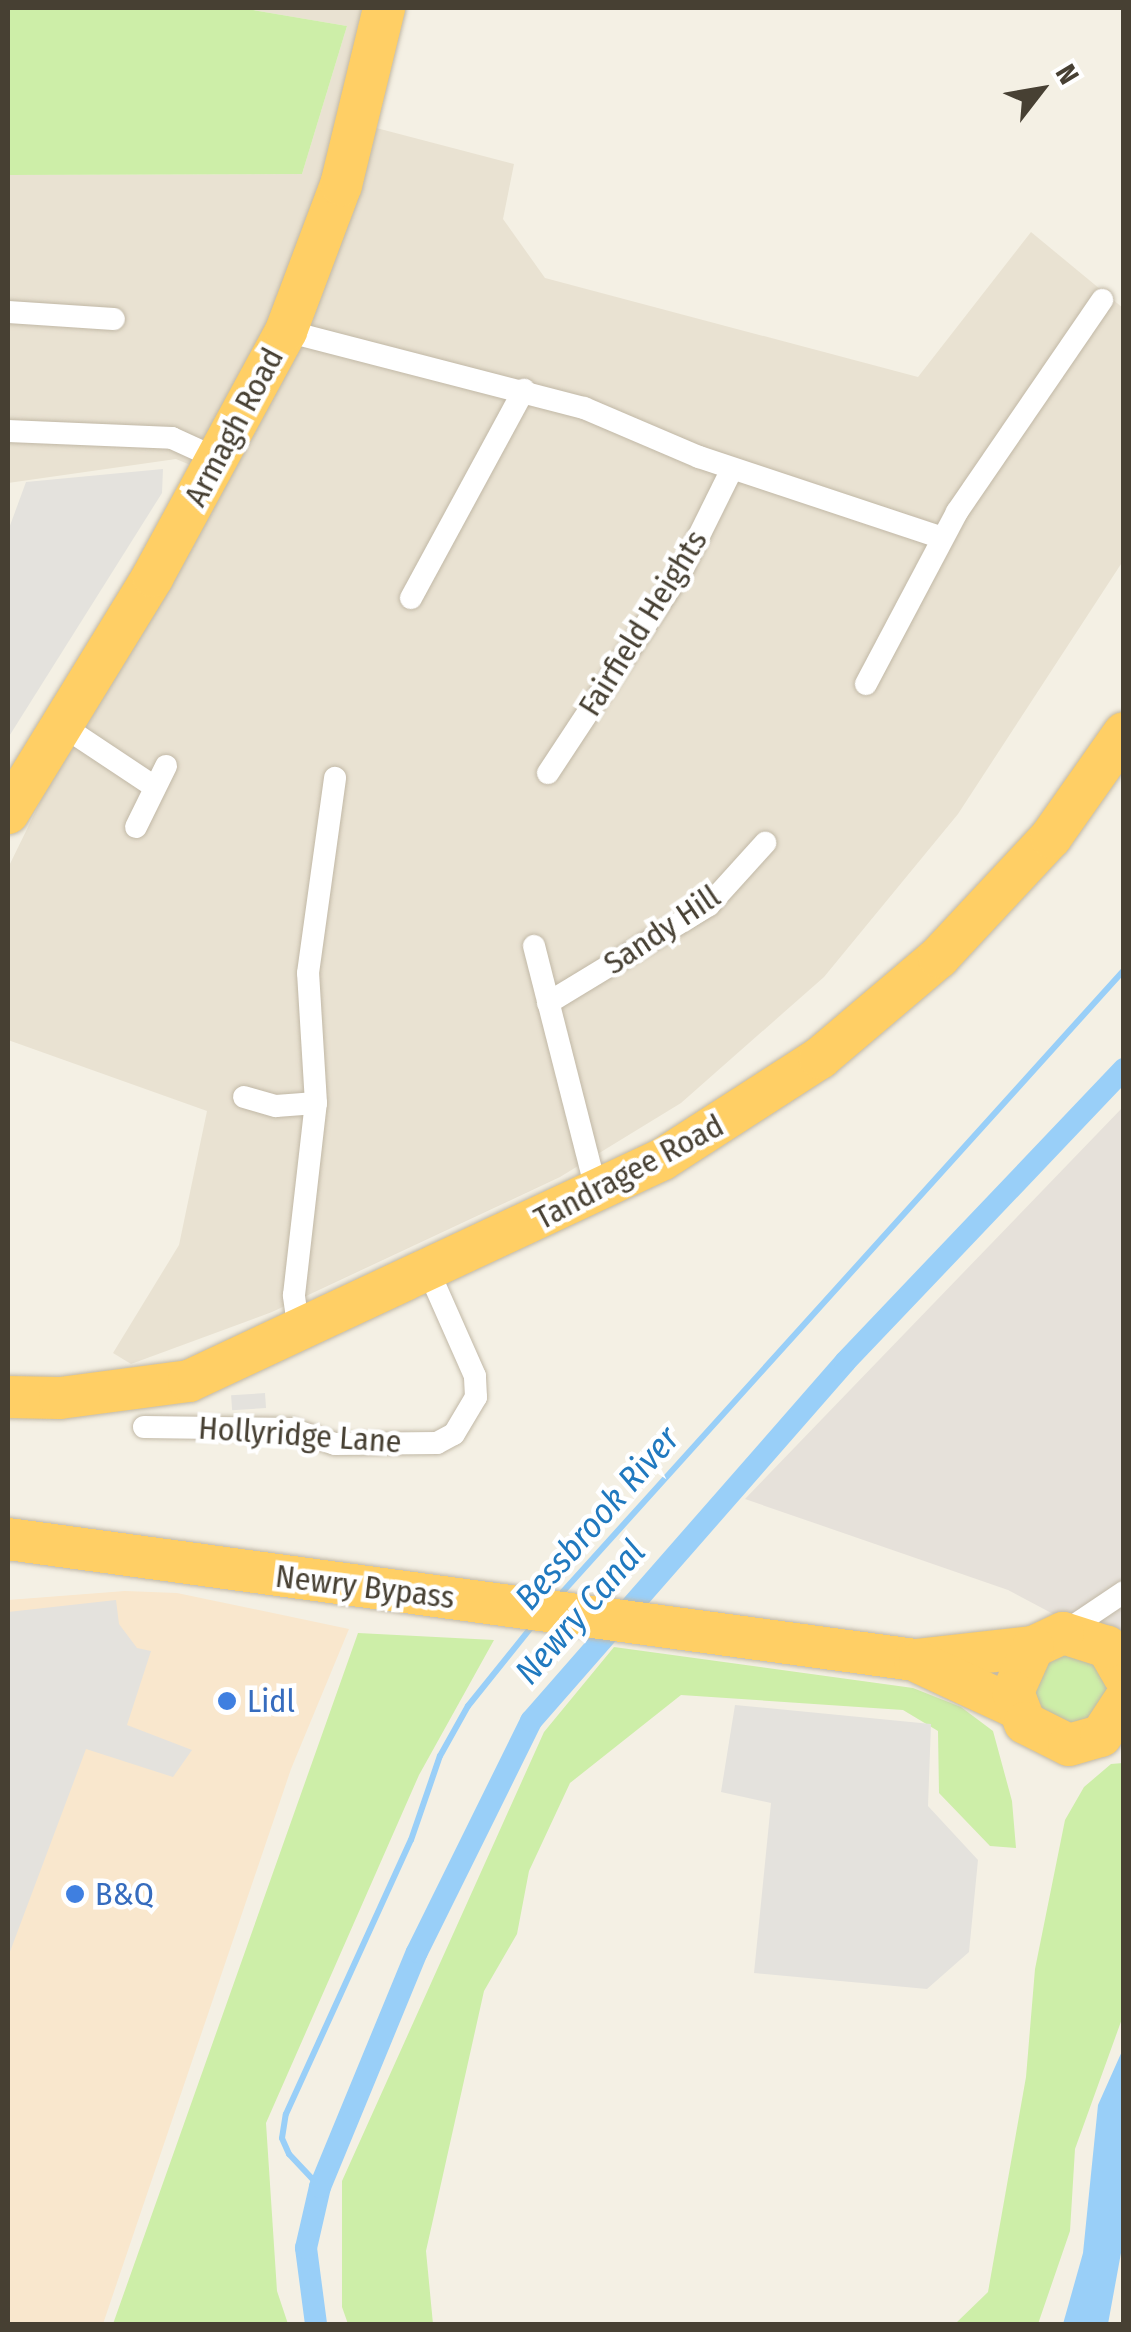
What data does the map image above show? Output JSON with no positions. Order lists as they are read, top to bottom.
{
  "streets": {
    "highway": ["Armagh Road", "Tandragee Road", "Newry Bypass"],
    "street": ["Fairfield Heights", "Sandy Hill", "Hollyridge Lane"]
  },
  "crossings": [
    ["Tandragee Road", "Hollyridge Lane"]
  ],
  "water": ["Bessbrook River", "Newry Canal"],
  "places": ["Lidl", "B&Q"],
  "north": "top right"
}
